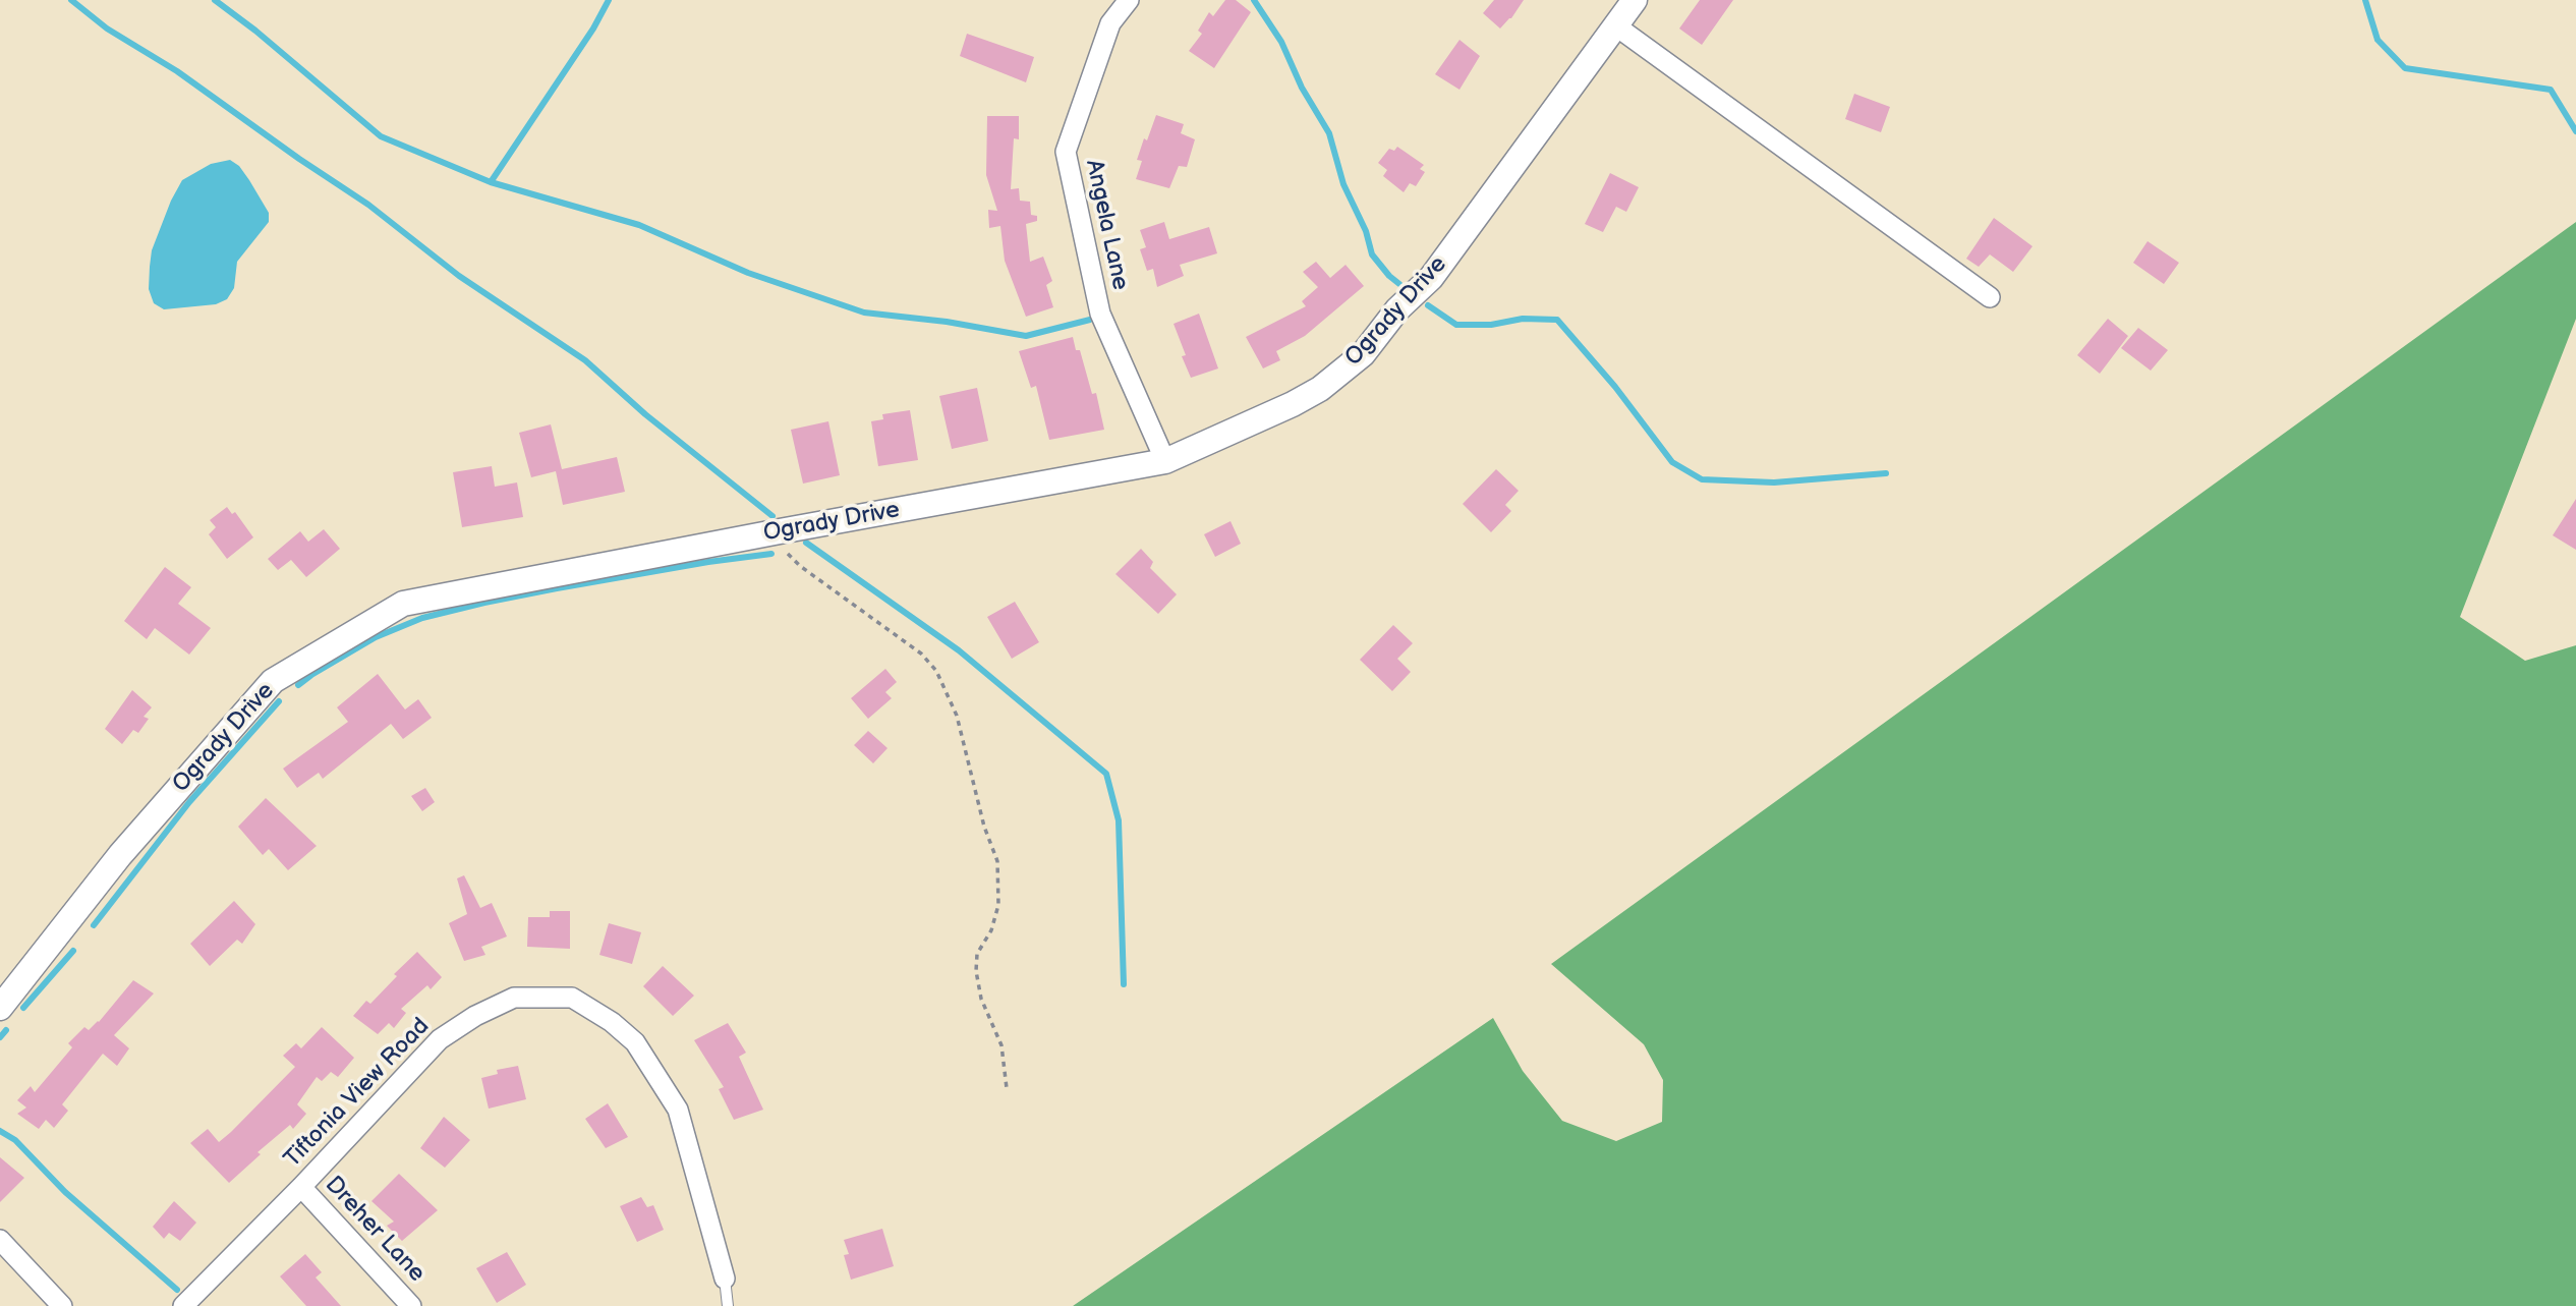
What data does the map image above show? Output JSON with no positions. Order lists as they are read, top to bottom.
{
  "streets": {
    "street": [
      "Angela Lane",
      "Ogrady Drive",
      "Tiftonia View Road",
      "Dreher Lane"
    ]
  },
  "crossings": [
    ["Angela Lane", "Ogrady Drive"],
    ["Tiftonia View Road", "Dreher Lane"]
  ]
}
